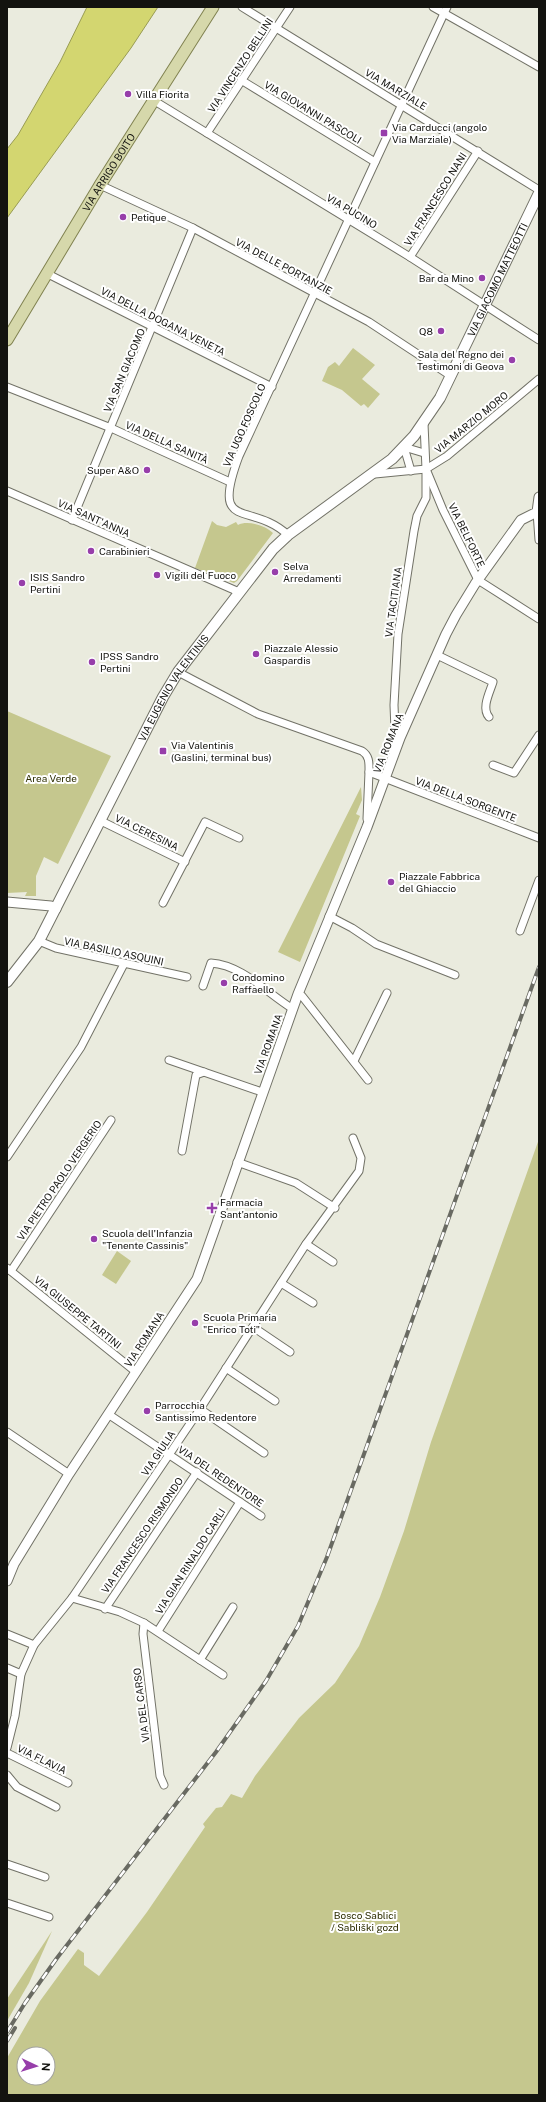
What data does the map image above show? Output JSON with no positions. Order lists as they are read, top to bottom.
{
  "streets": {
    "main road": ["VIA ARRIGO BOITO", "VIA GIACOMO MATTEOTTI", "VIA EUGENIO VALENTINIS"],
    "street": [
      "VIA VINCENZO BELLINI",
      "VIA MARZIALE",
      "VIA GIOVANNI PASCOLI",
      "VIA FRANCESCO NANI",
      "VIA PUCINO",
      "VIA DELLE PORTANZIE",
      "VIA DELLA DOGANA VENETA",
      "VIA SAN GIACOMO",
      "VIA MARZIO MORO",
      "VIA UGO FOSCOLO",
      "VIA DELLA SANITÀ",
      "VIA SANT'ANNA",
      "VIA BELFORTE",
      "VIA TACITIANA",
      "VIA ROMANA",
      "VIA DELLA SORGENTE",
      "VIA CERESINA",
      "VIA BASILIO ASQUINI",
      "VIA PIETRO PAOLO VERGERIO",
      "VIA GIUSEPPE TARTINI",
      "VIA GIULIA",
      "VIA DEL REDENTORE",
      "VIA FRANCESCO RISMONDO",
      "VIA GIAN RINALDO CARLI",
      "VIA DEL CARSO",
      "VIA FLAVIA"
    ]
  },
  "crossings": [
    ["VIA VINCENZO BELLINI", "VIA MARZIALE"],
    ["VIA VINCENZO BELLINI", "VIA GIOVANNI PASCOLI"],
    ["VIA VINCENZO BELLINI", "VIA PUCINO"],
    ["VIA MARZIALE", "VIA FRANCESCO NANI"],
    ["VIA MARZIALE", "VIA GIACOMO MATTEOTTI"],
    ["VIA MARZIALE", "VIA UGO FOSCOLO"],
    ["VIA GIOVANNI PASCOLI", "VIA UGO FOSCOLO"],
    ["VIA ARRIGO BOITO", "VIA PUCINO"],
    ["VIA ARRIGO BOITO", "VIA DELLE PORTANZIE"],
    ["VIA ARRIGO BOITO", "VIA DELLA DOGANA VENETA"],
    ["VIA FRANCESCO NANI", "VIA PUCINO"],
    ["VIA PUCINO", "VIA GIACOMO MATTEOTTI"],
    ["VIA PUCINO", "VIA UGO FOSCOLO"],
    ["VIA DELLE PORTANZIE", "VIA GIACOMO MATTEOTTI"],
    ["VIA DELLE PORTANZIE", "VIA SAN GIACOMO"],
    ["VIA DELLE PORTANZIE", "VIA UGO FOSCOLO"],
    ["VIA GIACOMO MATTEOTTI", "VIA BELFORTE"],
    ["VIA GIACOMO MATTEOTTI", "VIA EUGENIO VALENTINIS"],
    ["VIA DELLA DOGANA VENETA", "VIA SAN GIACOMO"],
    ["VIA DELLA DOGANA VENETA", "VIA UGO FOSCOLO"],
    ["VIA SAN GIACOMO", "VIA DELLA SANITÀ"],
    ["VIA SAN GIACOMO", "VIA SANT'ANNA"],
    ["VIA MARZIO MORO", "VIA BELFORTE"],
    ["VIA MARZIO MORO", "VIA TACITIANA"],
    ["VIA MARZIO MORO", "VIA EUGENIO VALENTINIS"],
    ["VIA UGO FOSCOLO", "VIA DELLA SANITÀ"],
    ["VIA UGO FOSCOLO", "VIA EUGENIO VALENTINIS"],
    ["VIA SANT'ANNA", "VIA EUGENIO VALENTINIS"],
    ["VIA BELFORTE", "VIA TACITIANA"],
    ["VIA BELFORTE", "VIA ROMANA"],
    ["VIA TACITIANA", "VIA ROMANA"],
    ["VIA EUGENIO VALENTINIS", "VIA CERESINA"],
    ["VIA EUGENIO VALENTINIS", "VIA BASILIO ASQUINI"],
    ["VIA ROMANA", "VIA DELLA SORGENTE"],
    ["VIA ROMANA", "VIA GIUSEPPE TARTINI"],
    ["VIA ROMANA", "VIA DEL REDENTORE"],
    ["VIA PIETRO PAOLO VERGERIO", "VIA GIUSEPPE TARTINI"],
    ["VIA GIULIA", "VIA DEL REDENTORE"],
    ["VIA GIULIA", "VIA FLAVIA"],
    ["VIA DEL REDENTORE", "VIA FRANCESCO RISMONDO"],
    ["VIA DEL REDENTORE", "VIA GIAN RINALDO CARLI"]
  ],
  "parks": ["Area Verde", "Bosco Sablici / Sabliški gozd"],
  "places": {
    "other": [
      "Villa Fiorita",
      "Petique",
      "Bar da Mino",
      "Q8",
      "Sala del Regno dei Testimoni di Geova",
      "Super A&O",
      "Carabinieri",
      "Selva Arredamenti",
      "Vigili del Fuoco",
      "ISIS Sandro Pertini",
      "Piazzale Alessio Gaspardis",
      "IPSS Sandro Pertini",
      "Piazzale Fabbrica del Ghiaccio",
      "Condomino Raffaello",
      "Scuola dell'Infanzia \"Tenente Cassinis\"",
      "Scuola Primaria \"Enrico Toti\"",
      "Parrocchia Santissimo Redentore"
    ],
    "transit": ["Via Carducci (angolo Via Marziale)", "Via Valentinis (Gaslini, terminal bus)"],
    "health": ["Farmacia Sant'antonio"]
  },
  "north": "right"
}
